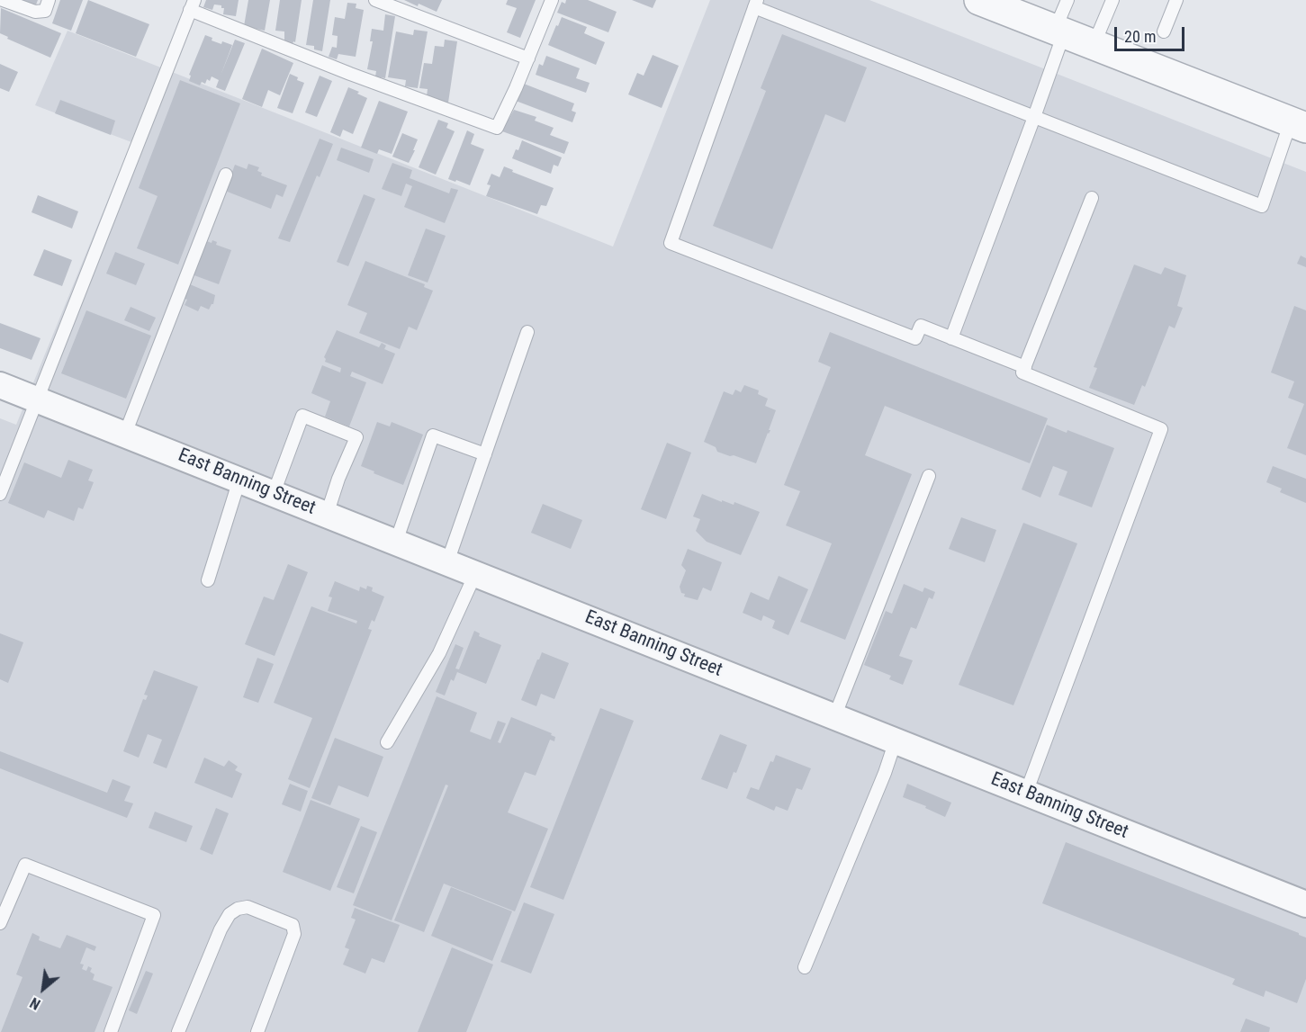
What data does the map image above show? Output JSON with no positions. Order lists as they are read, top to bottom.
{
  "streets": {
    "street": ["East Banning Street"]
  },
  "scale_bar": "20 m",
  "north": "bottom left"
}
